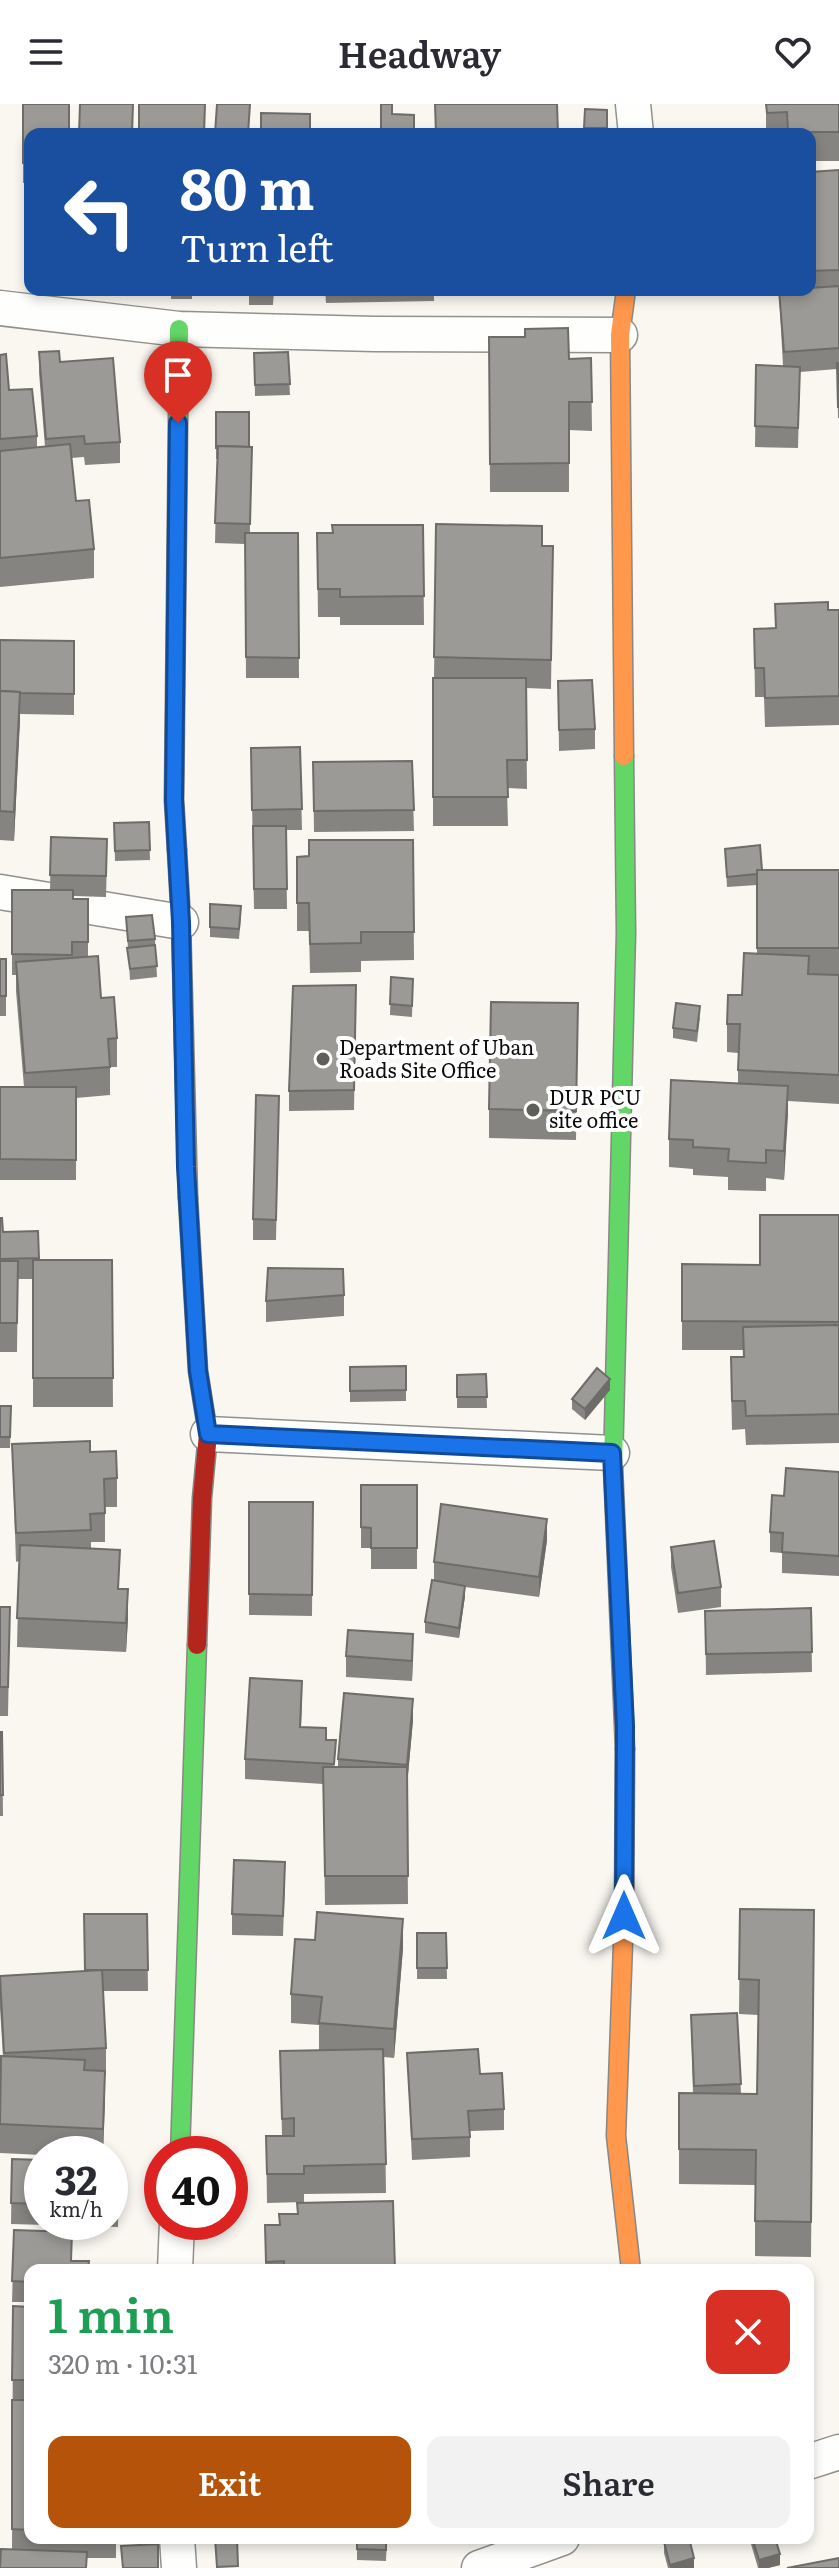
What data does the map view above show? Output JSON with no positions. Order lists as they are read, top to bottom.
{
  "places": ["Department of Uban Roads Site Office", "DUR PCU site office"],
  "page": {
    "header": "Headway",
    "turn": ["80 m", "Turn left"],
    "speed": "32 km/h",
    "limit": "40",
    "heading": ["1 min", "320 m · 10:31"],
    "buttons": ["Exit", "Share"]
  }
}
